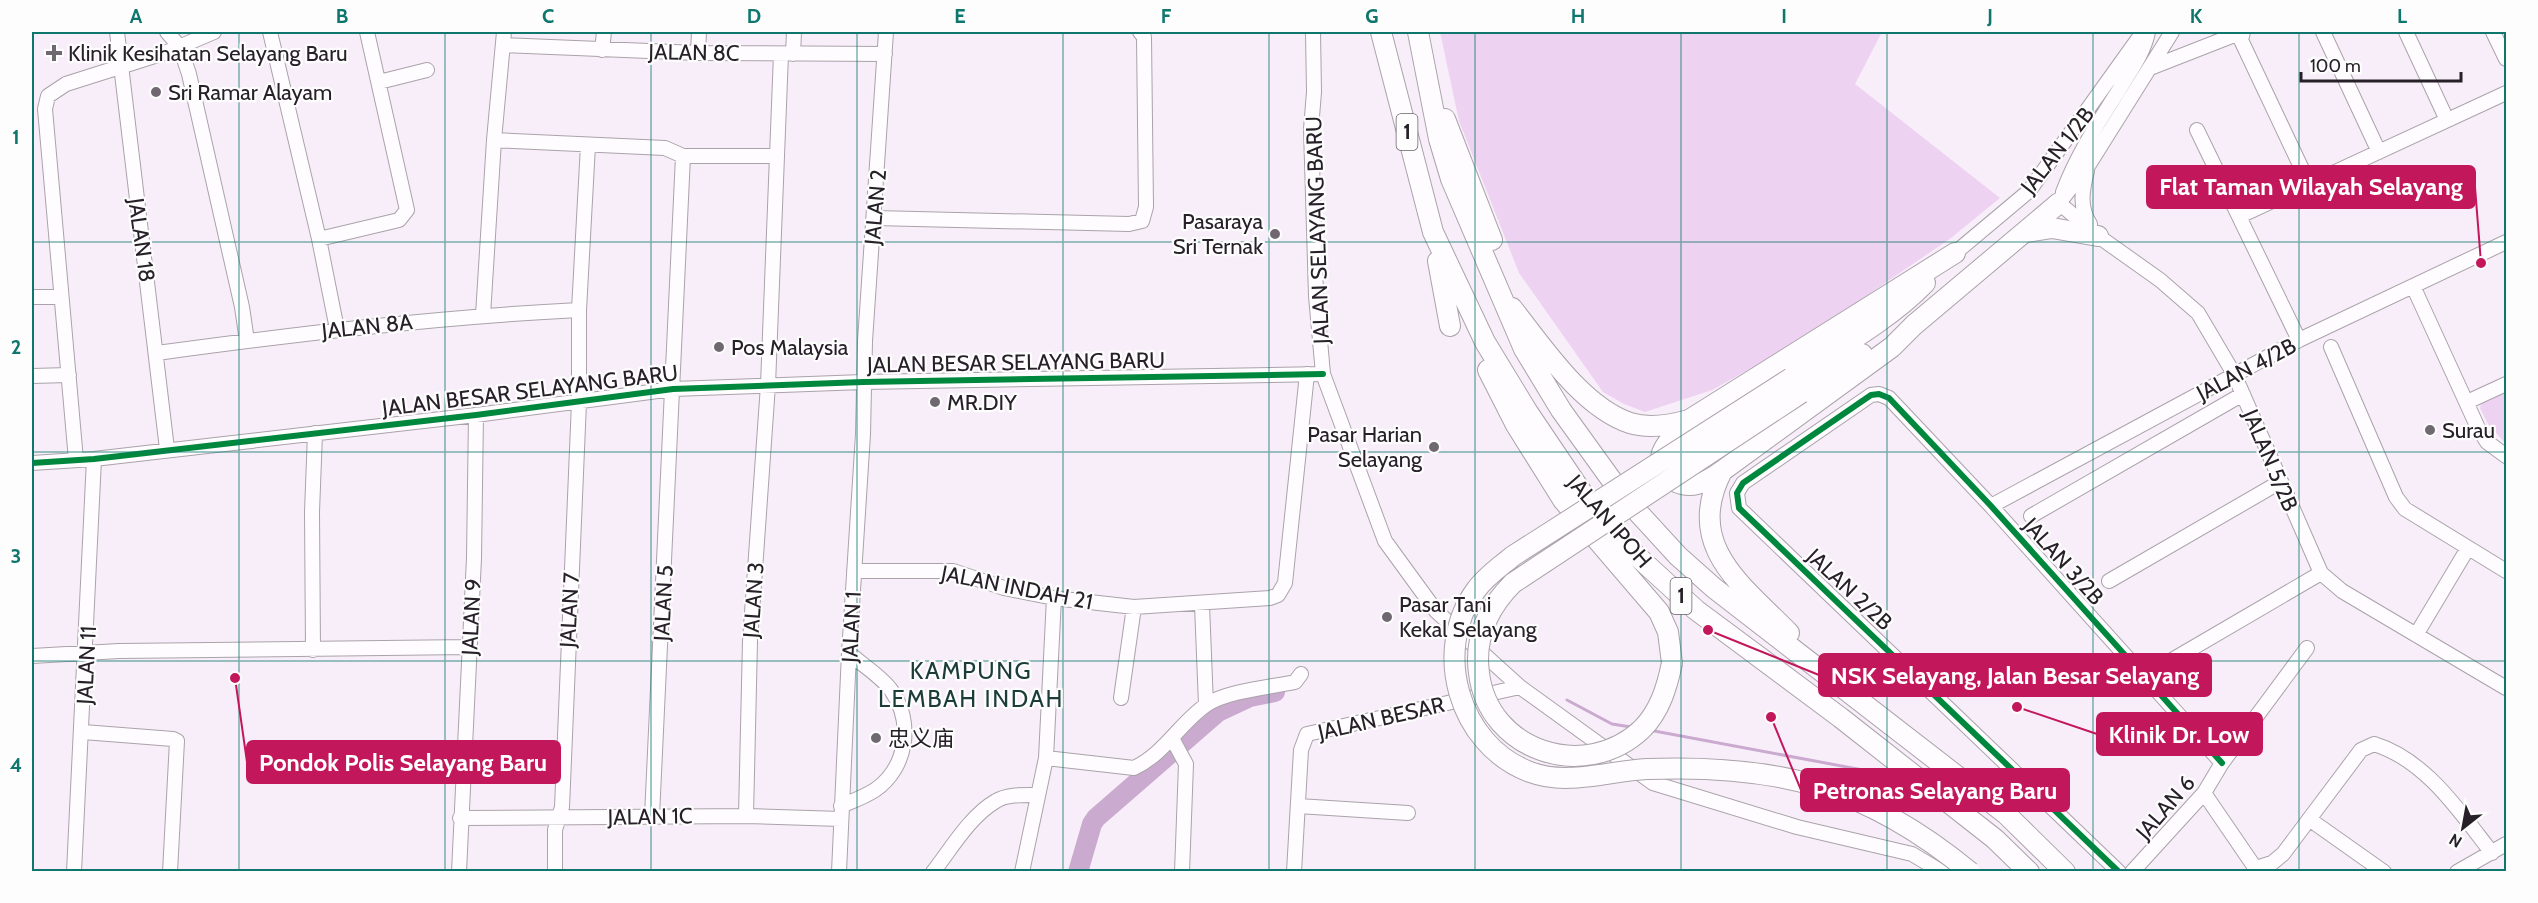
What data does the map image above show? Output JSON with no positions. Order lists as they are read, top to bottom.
{
  "streets": {
    "highway": ["1", "JALAN IPOH"],
    "street": [
      "JALAN 8C",
      "JALAN 1/2B",
      "JALAN 2",
      "JALAN SELAYANG BARU",
      "JALAN 18",
      "JALAN 8A",
      "JALAN BESAR SELAYANG BARU",
      "JALAN 4/2B",
      "JALAN 5/2B",
      "JALAN 3/2B",
      "JALAN INDAH 21",
      "JALAN 2/2B",
      "JALAN 3",
      "JALAN 5",
      "JALAN 7",
      "JALAN 9",
      "JALAN 1",
      "JALAN 11",
      "JALAN BESAR",
      "JALAN 6",
      "JALAN 1C"
    ]
  },
  "crossings": [
    ["JALAN 8C", "JALAN 2"],
    ["JALAN 8C", "JALAN 3"],
    ["JALAN 1/2B", "JALAN 5/2B"],
    ["JALAN 2", "JALAN BESAR SELAYANG BARU"],
    ["JALAN 2", "JALAN 1"],
    ["JALAN SELAYANG BARU", "JALAN BESAR SELAYANG BARU"],
    ["JALAN SELAYANG BARU", "JALAN BESAR"],
    ["JALAN 18", "JALAN 8A"],
    ["JALAN 18", "JALAN BESAR SELAYANG BARU"],
    ["JALAN 8A", "JALAN 7"],
    ["JALAN BESAR SELAYANG BARU", "JALAN INDAH 21"],
    ["JALAN BESAR SELAYANG BARU", "JALAN 3"],
    ["JALAN BESAR SELAYANG BARU", "JALAN 5"],
    ["JALAN BESAR SELAYANG BARU", "JALAN 7"],
    ["JALAN BESAR SELAYANG BARU", "JALAN 9"],
    ["JALAN BESAR SELAYANG BARU", "JALAN 1"],
    ["JALAN BESAR SELAYANG BARU", "JALAN 11"],
    ["JALAN 4/2B", "JALAN 5/2B"],
    ["JALAN 4/2B", "JALAN 3/2B"],
    ["JALAN 3/2B", "JALAN 2/2B"],
    ["JALAN 3/2B", "JALAN 6"],
    ["JALAN INDAH 21", "JALAN 1"],
    ["JALAN 3", "JALAN 1C"],
    ["JALAN 5", "JALAN 1C"],
    ["JALAN 7", "JALAN 1C"],
    ["JALAN 9", "JALAN 1C"],
    ["JALAN 1", "JALAN 1C"]
  ],
  "districts": ["KAMPUNG LEMBAH INDAH"],
  "places": {
    "health": ["Klinik Kesihatan Selayang Baru"],
    "other": [
      "Sri Ramar Alayam",
      "Pasaraya Sri Ternak",
      "Flat Taman Wilayah Selayang",
      "Pos Malaysia",
      "MR.DIY",
      "Surau",
      "Pasar Harian Selayang",
      "Pasar Tani Kekal Selayang",
      "NSK Selayang, Jalan Besar Selayang",
      "Pondok Polis Selayang Baru",
      "Klinik Dr. Low",
      "Petronas Selayang Baru",
      "忠义庙"
    ]
  },
  "scale_bar": "100 m",
  "north": "bottom left",
  "grid": {
    "columns": [
      "A",
      "B",
      "C",
      "D",
      "E",
      "F",
      "G",
      "H",
      "I",
      "J",
      "K",
      "L"
    ],
    "rows": [
      "1",
      "2",
      "3",
      "4"
    ]
  }
}
